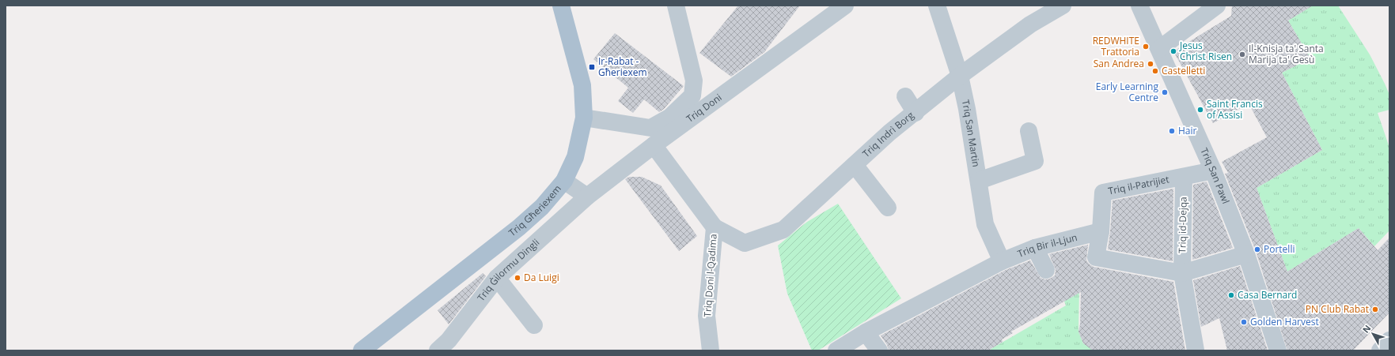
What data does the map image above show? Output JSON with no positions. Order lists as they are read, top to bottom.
{
  "streets": {
    "main road": ["Triq Għeriexem"],
    "street": [
      "Triq Doni",
      "Triq San Martin",
      "Triq Indrì Borg",
      "Triq San Pawl",
      "Triq il-Patrijiet",
      "Triq id-Dejqa",
      "Triq Bir il-Ljun",
      "Triq Ġilormu Dingli",
      "Triq Doni l-Qadima"
    ]
  },
  "crossings": [
    ["Triq Doni", "Triq Ġilormu Dingli"],
    ["Triq Doni", "Triq Doni l-Qadima"],
    ["Triq San Martin", "Triq Indrì Borg"],
    ["Triq San Martin", "Triq Bir il-Ljun"],
    ["Triq Indrì Borg", "Triq Doni l-Qadima"],
    ["Triq San Pawl", "Triq il-Patrijiet"],
    ["Triq il-Patrijiet", "Triq id-Dejqa"],
    ["Triq il-Patrijiet", "Triq Bir il-Ljun"]
  ],
  "places": {
    "other": [
      "REDWHITE Trattoria",
      "Jesus Christ Risen",
      "Il-Knisja ta' Santa Marija ta' Ġesù",
      "San Andrea",
      "Castelletti",
      "Early Learning Centre",
      "Saint Francis of Assisi",
      "Hair",
      "Portelli",
      "Da Luigi",
      "Casa Bernard",
      "PN Club Rabat",
      "Golden Harvest"
    ],
    "transit": ["Ir-Rabat - Għeriexem"]
  },
  "north": "top left"
}
